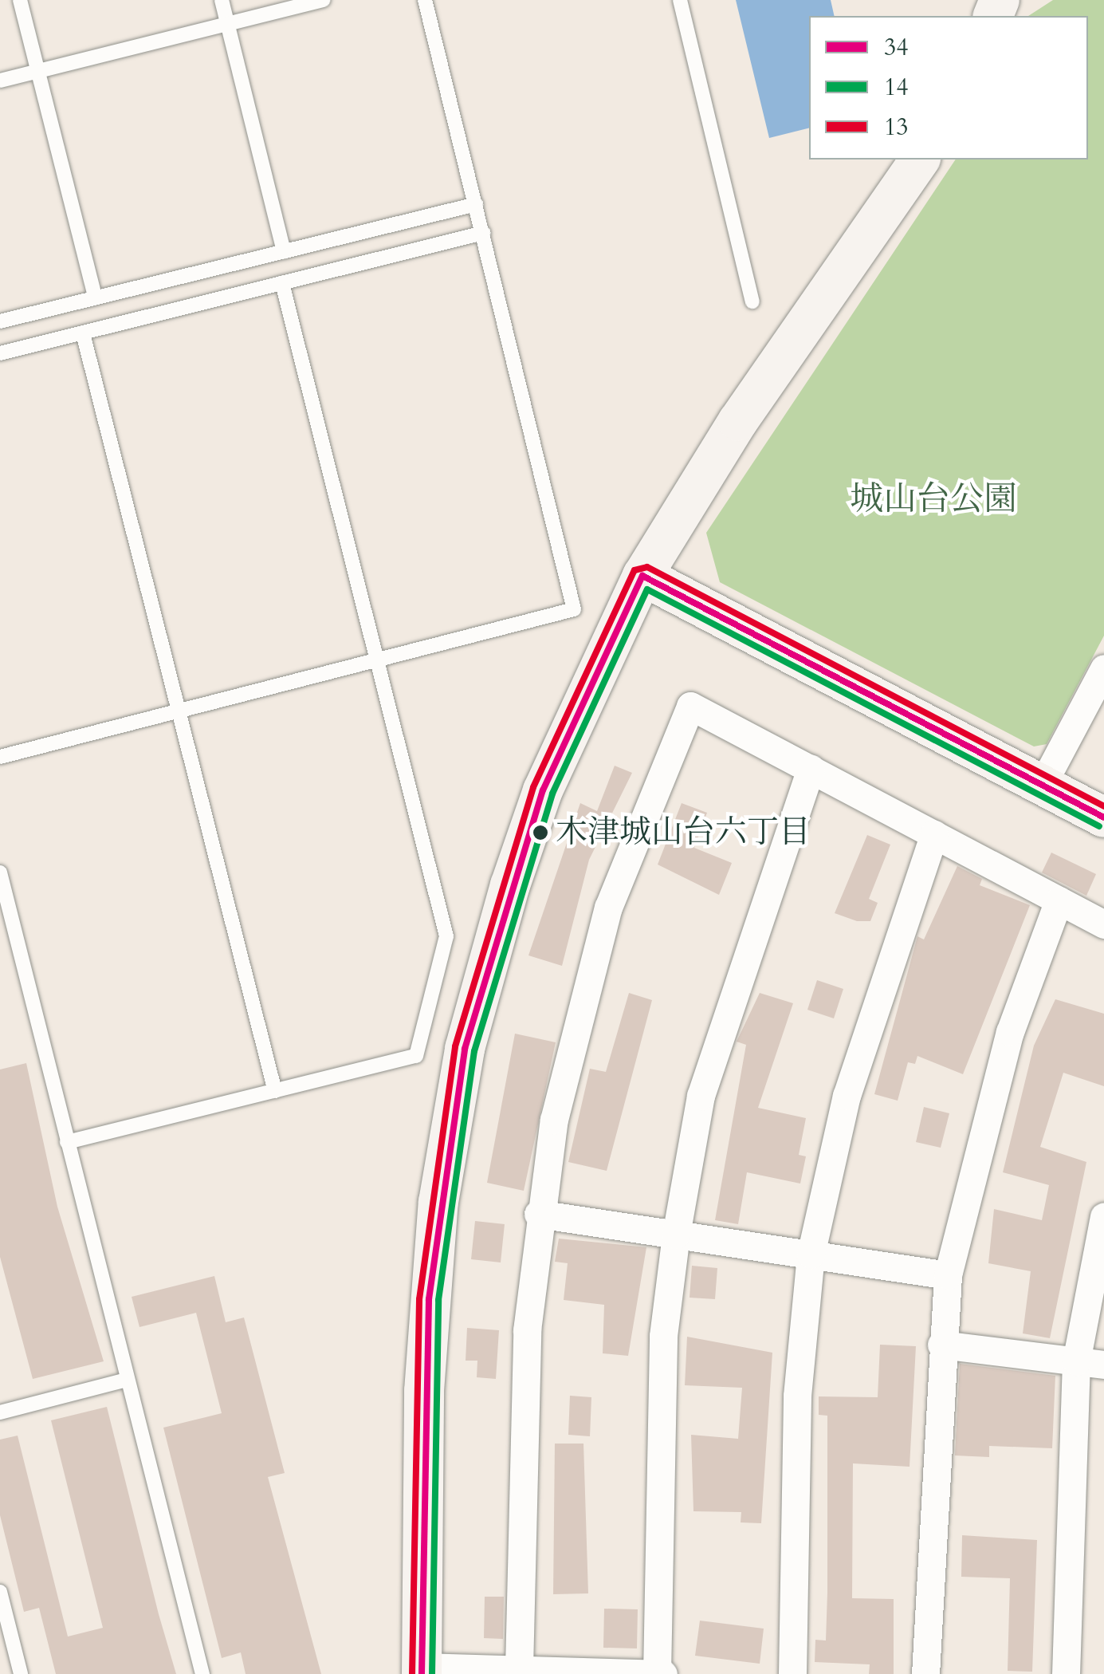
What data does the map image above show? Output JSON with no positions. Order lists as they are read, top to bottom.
{
  "parks": ["城山台公園"],
  "places": ["木津城山台六丁目"],
  "lines": ["transit line 13", "transit line 34", "transit line 14"],
  "legend": ["34", "14", "13"]
}
